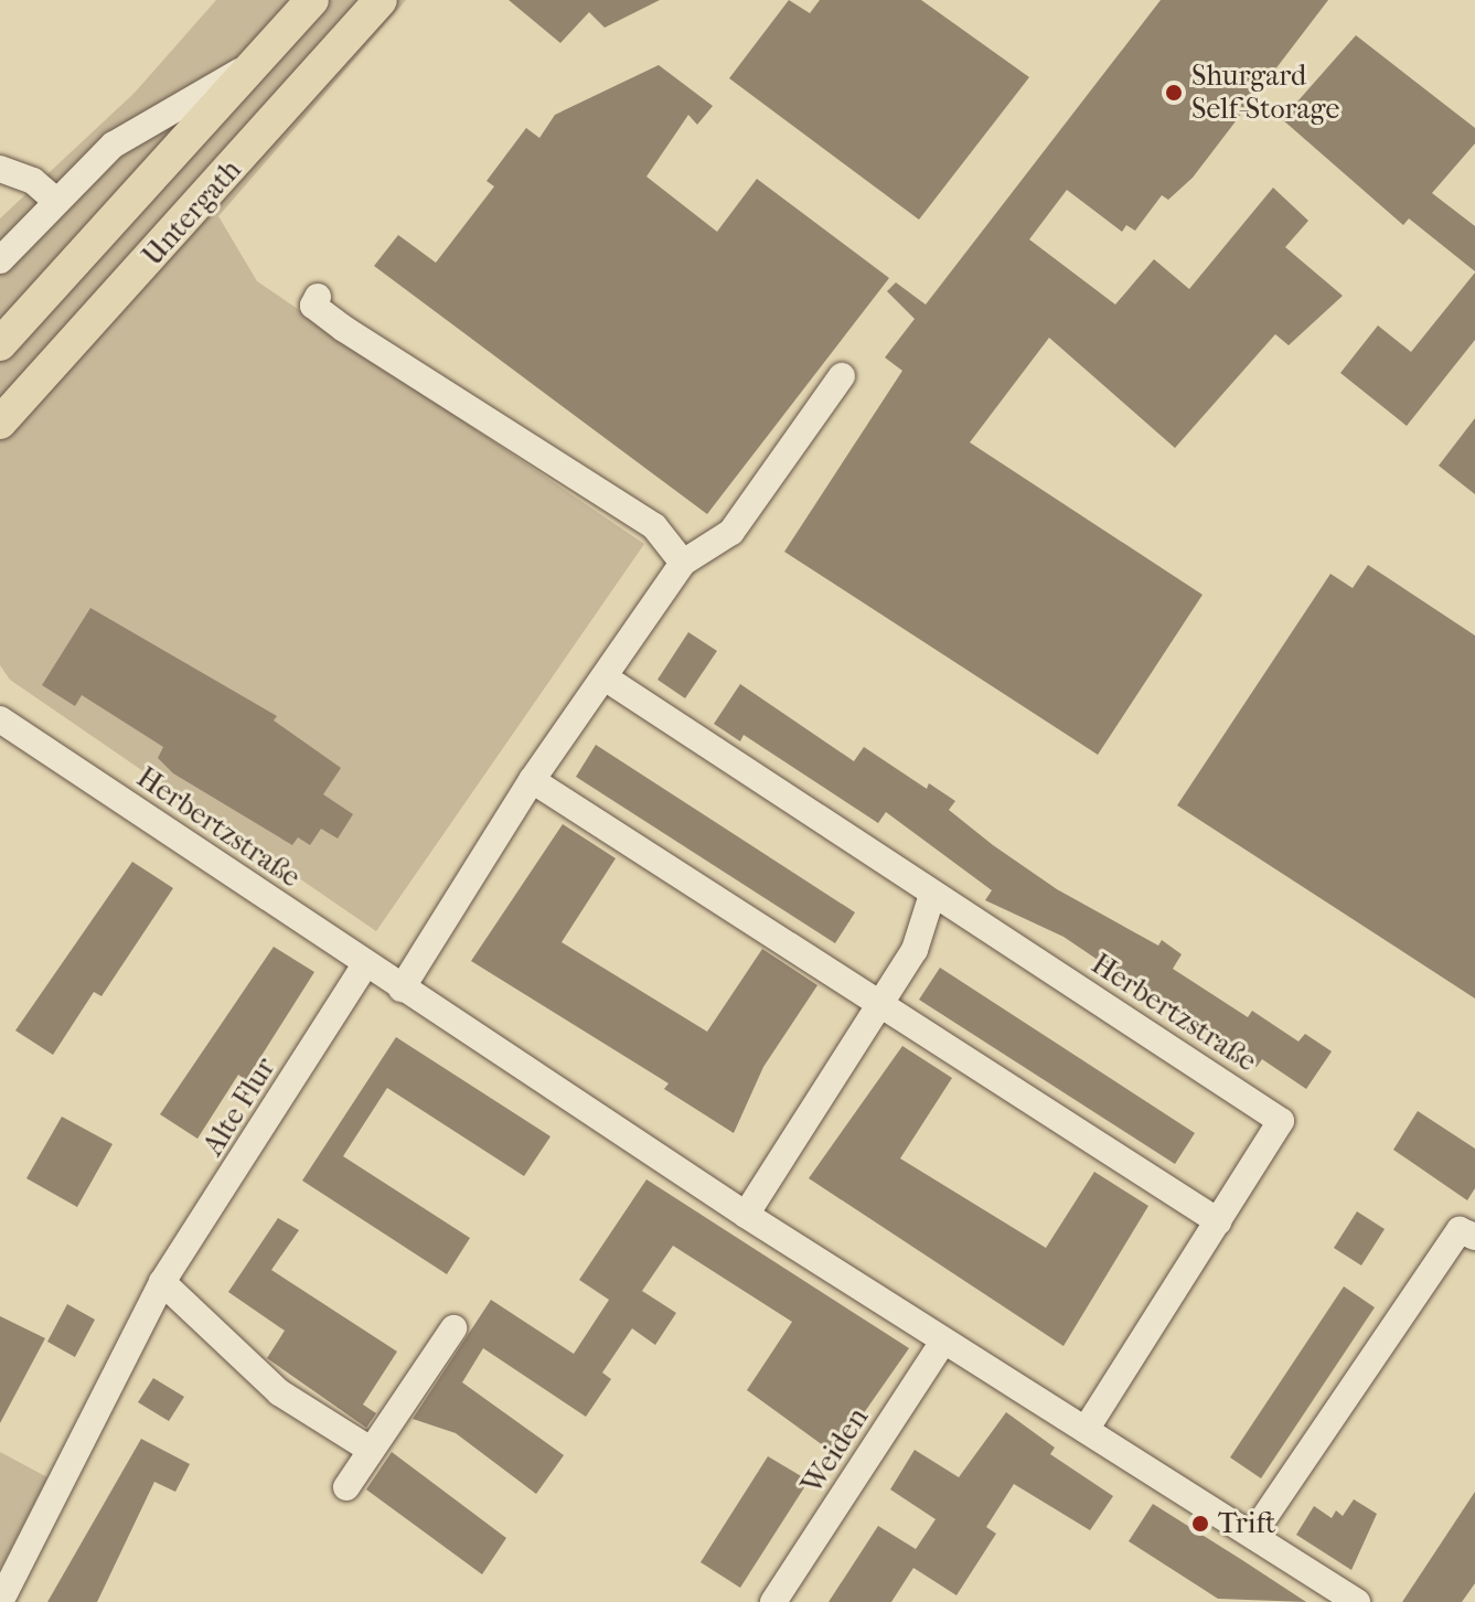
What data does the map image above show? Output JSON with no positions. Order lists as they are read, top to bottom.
{
  "streets": {
    "main road": ["Untergath"],
    "street": ["Herbertzstraße", "Alte Flur", "Weiden"]
  },
  "crossings": [
    ["Herbertzstraße", "Alte Flur"],
    ["Herbertzstraße", "Weiden"]
  ],
  "places": ["Shurgard Self-Storage", "Trift"]
}
